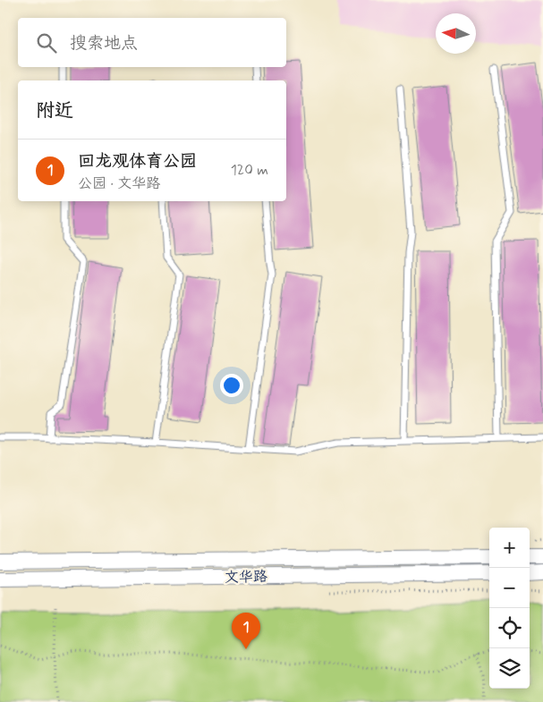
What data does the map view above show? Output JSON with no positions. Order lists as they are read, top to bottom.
{
  "streets": {
    "street": ["文华路"]
  },
  "north": "left",
  "page": {
    "search": "搜索地点",
    "heading": "附近",
    "list": [
      {
        "mark": "1",
        "name": "回龙观体育公园",
        "note": "公园 · 文华路",
        "value": "120 m"
      }
    ],
    "map_buttons": ["+", "−"],
    "pins": "1"
  }
}
